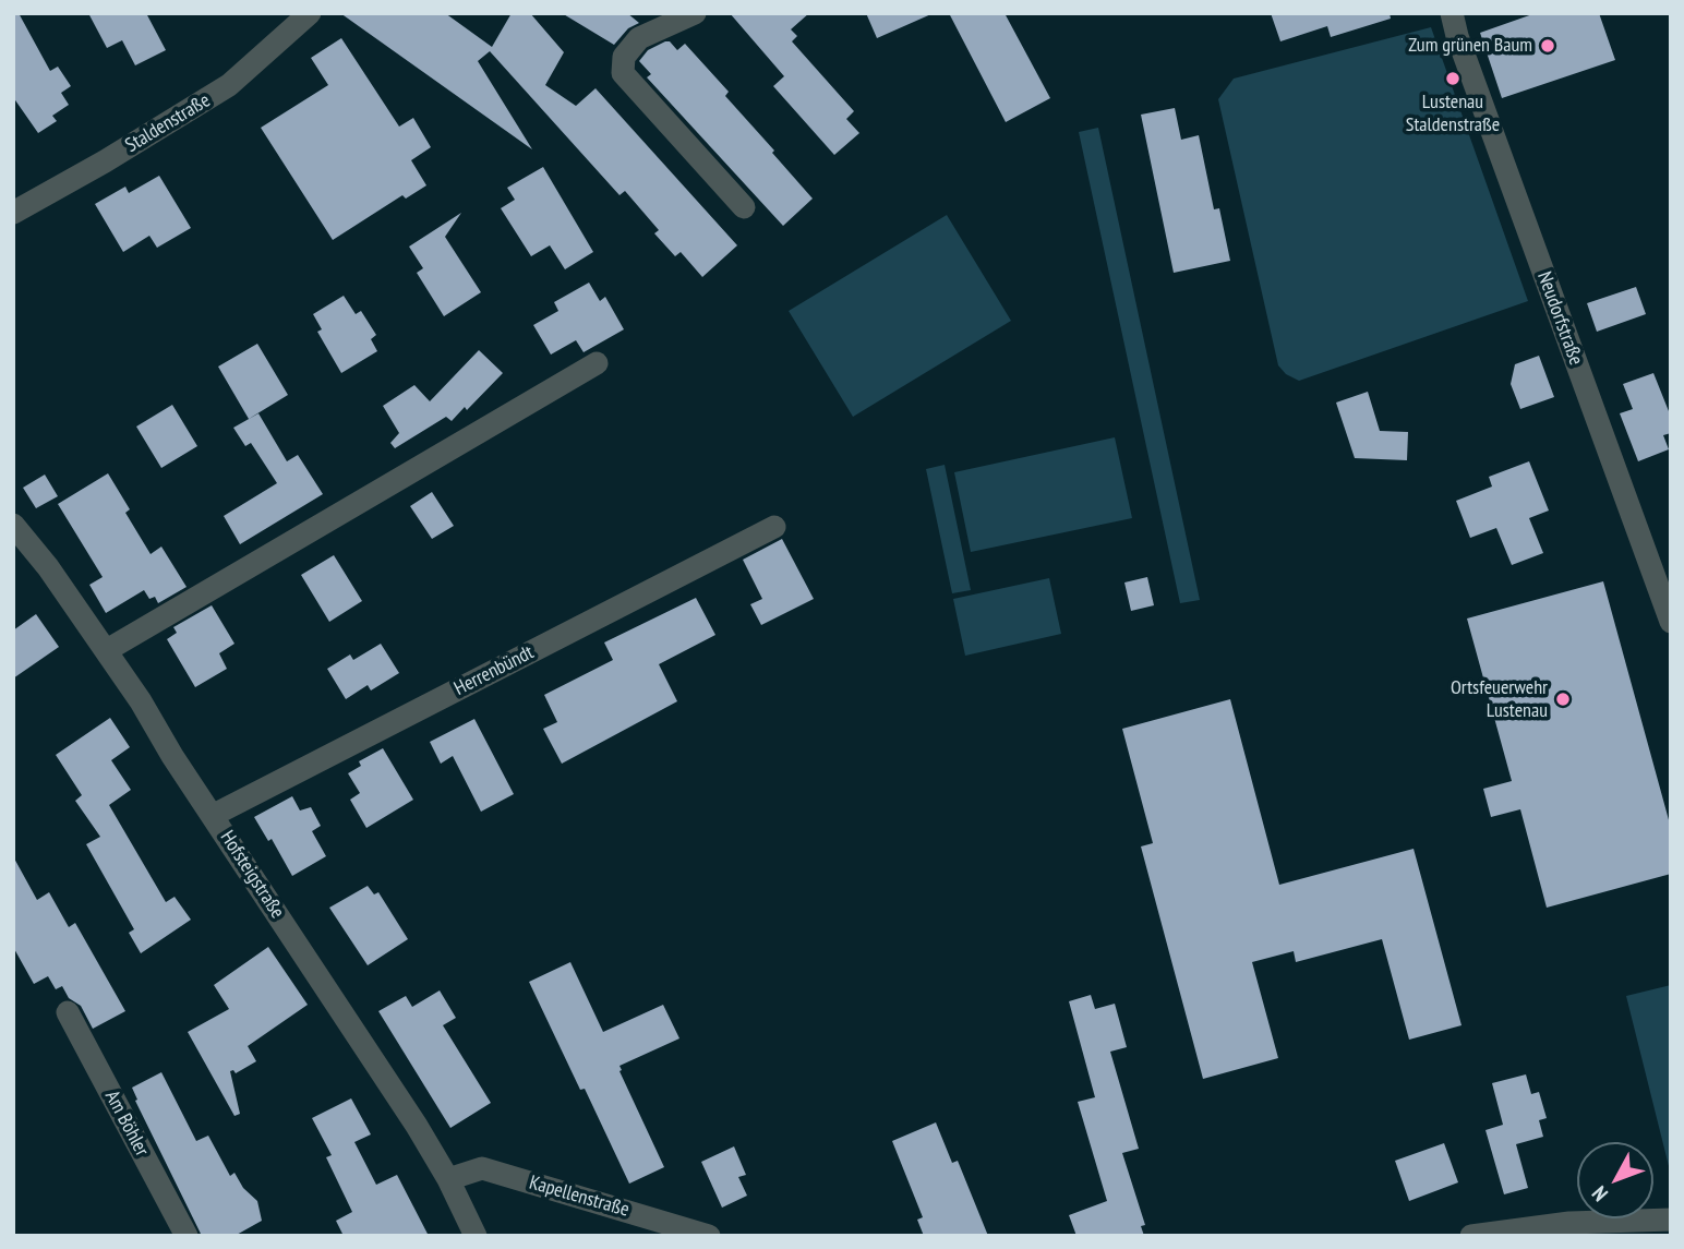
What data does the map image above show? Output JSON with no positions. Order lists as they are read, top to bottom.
{
  "streets": {
    "street": [
      "Staldenstraße",
      "Neudorfstraße",
      "Herrenbündt",
      "Hofsteigstraße",
      "Am Böhler",
      "Kapellenstraße"
    ]
  },
  "crossings": [
    ["Herrenbündt", "Hofsteigstraße"],
    ["Hofsteigstraße", "Kapellenstraße"]
  ],
  "places": ["Zum grünen Baum", "Lustenau Staldenstraße", "Ortsfeuerwehr Lustenau"],
  "north": "bottom left"
}
